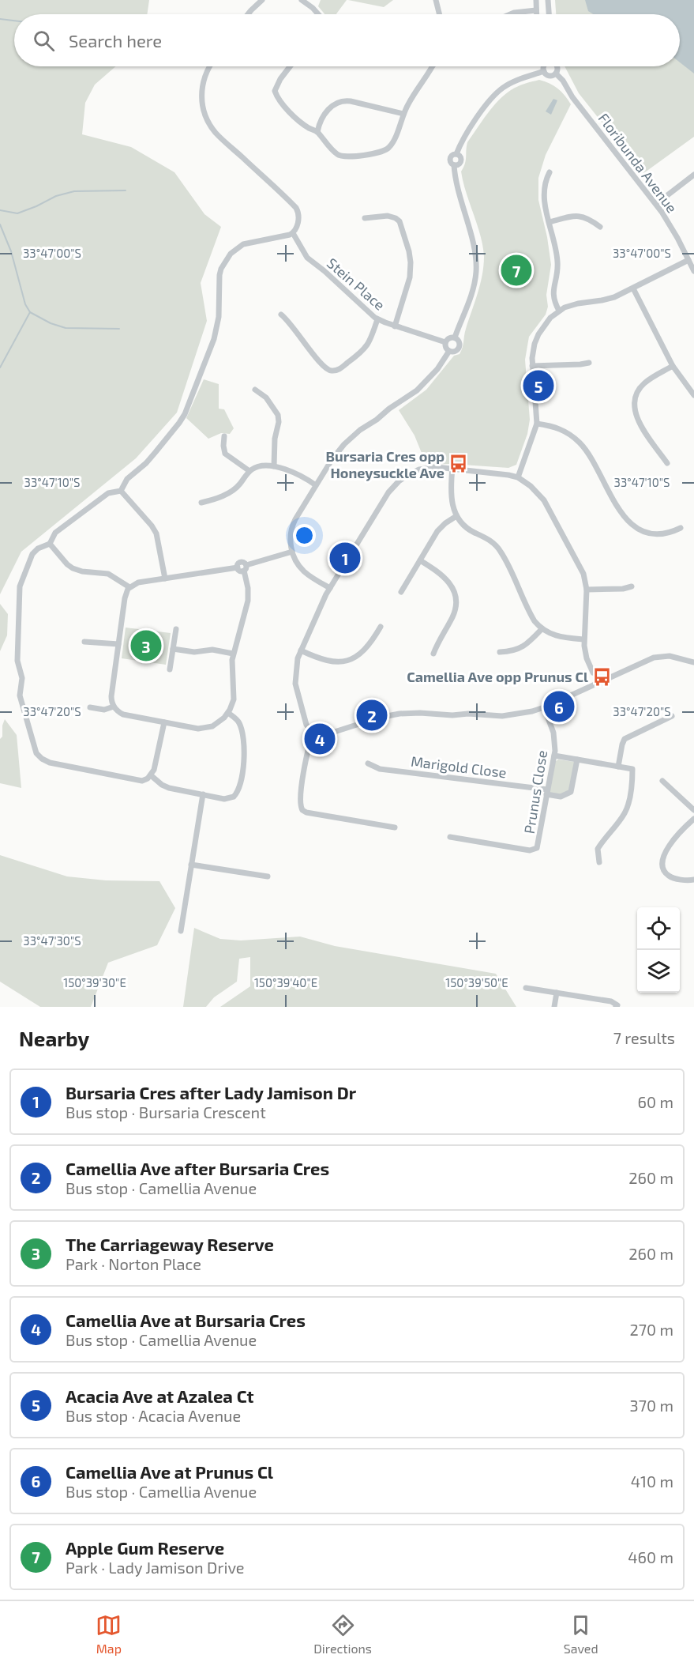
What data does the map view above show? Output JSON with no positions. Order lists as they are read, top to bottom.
{
  "streets": {
    "street": [
      "Floribunda Avenue",
      "Stein Place",
      "Marigold Close",
      "Prunus Close"
    ]
  },
  "crossings": [
    ["Marigold Close", "Prunus Close"]
  ],
  "places": {
    "bus stop": ["Bursaria Cres opp Honeysuckle Ave", "Camellia Ave opp Prunus Cl"]
  },
  "page": {
    "search": "Search here",
    "pins": [
      "7",
      "5",
      "1",
      "3",
      "6",
      "2",
      "4"
    ],
    "heading": ["Nearby", "7 results"],
    "list": [
      {
        "mark": "1",
        "name": "Bursaria Cres after Lady Jamison Dr",
        "note": "Bus stop · Bursaria Crescent",
        "value": "60 m"
      },
      {
        "mark": "2",
        "name": "Camellia Ave after Bursaria Cres",
        "note": "Bus stop · Camellia Avenue",
        "value": "260 m"
      },
      {
        "mark": "3",
        "name": "The Carriageway Reserve",
        "note": "Park · Norton Place",
        "value": "260 m"
      },
      {
        "mark": "4",
        "name": "Camellia Ave at Bursaria Cres",
        "note": "Bus stop · Camellia Avenue",
        "value": "270 m"
      },
      {
        "mark": "5",
        "name": "Acacia Ave at Azalea Ct",
        "note": "Bus stop · Acacia Avenue",
        "value": "370 m"
      },
      {
        "mark": "6",
        "name": "Camellia Ave at Prunus Cl",
        "note": "Bus stop · Camellia Avenue",
        "value": "410 m"
      },
      {
        "mark": "7",
        "name": "Apple Gum Reserve",
        "note": "Park · Lady Jamison Drive",
        "value": "460 m"
      }
    ],
    "nav": ["Map", "Directions", "Saved"]
  },
  "coordinates": [
    "33°47'00\"S",
    "33°47'10\"S",
    "33°47'20\"S",
    "33°47'30\"S",
    "150°39'30\"E",
    "150°39'40\"E",
    "150°39'50\"E"
  ]
}
